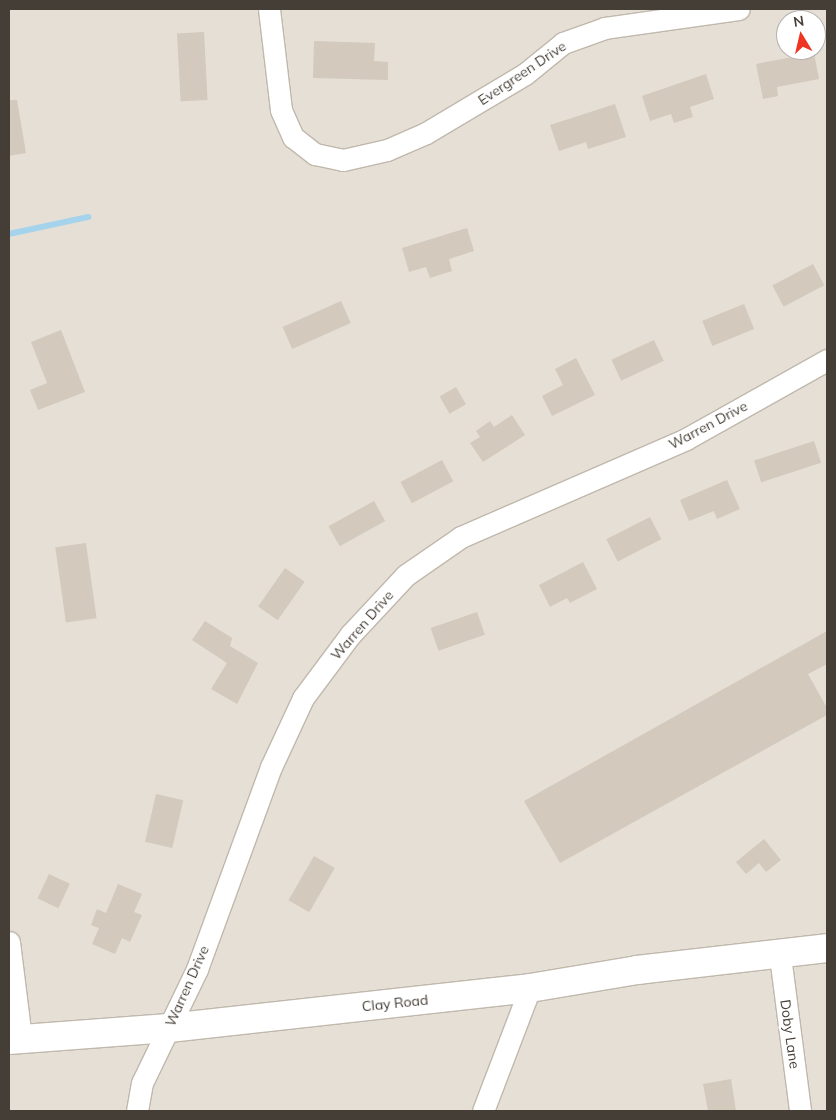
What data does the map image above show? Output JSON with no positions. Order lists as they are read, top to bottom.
{
  "streets": {
    "street": [
      "Evergreen Drive",
      "Warren Drive",
      "Clay Road",
      "Doby Lane"
    ]
  },
  "crossings": [
    ["Warren Drive", "Clay Road"],
    ["Clay Road", "Doby Lane"]
  ],
  "north": "top"
}
